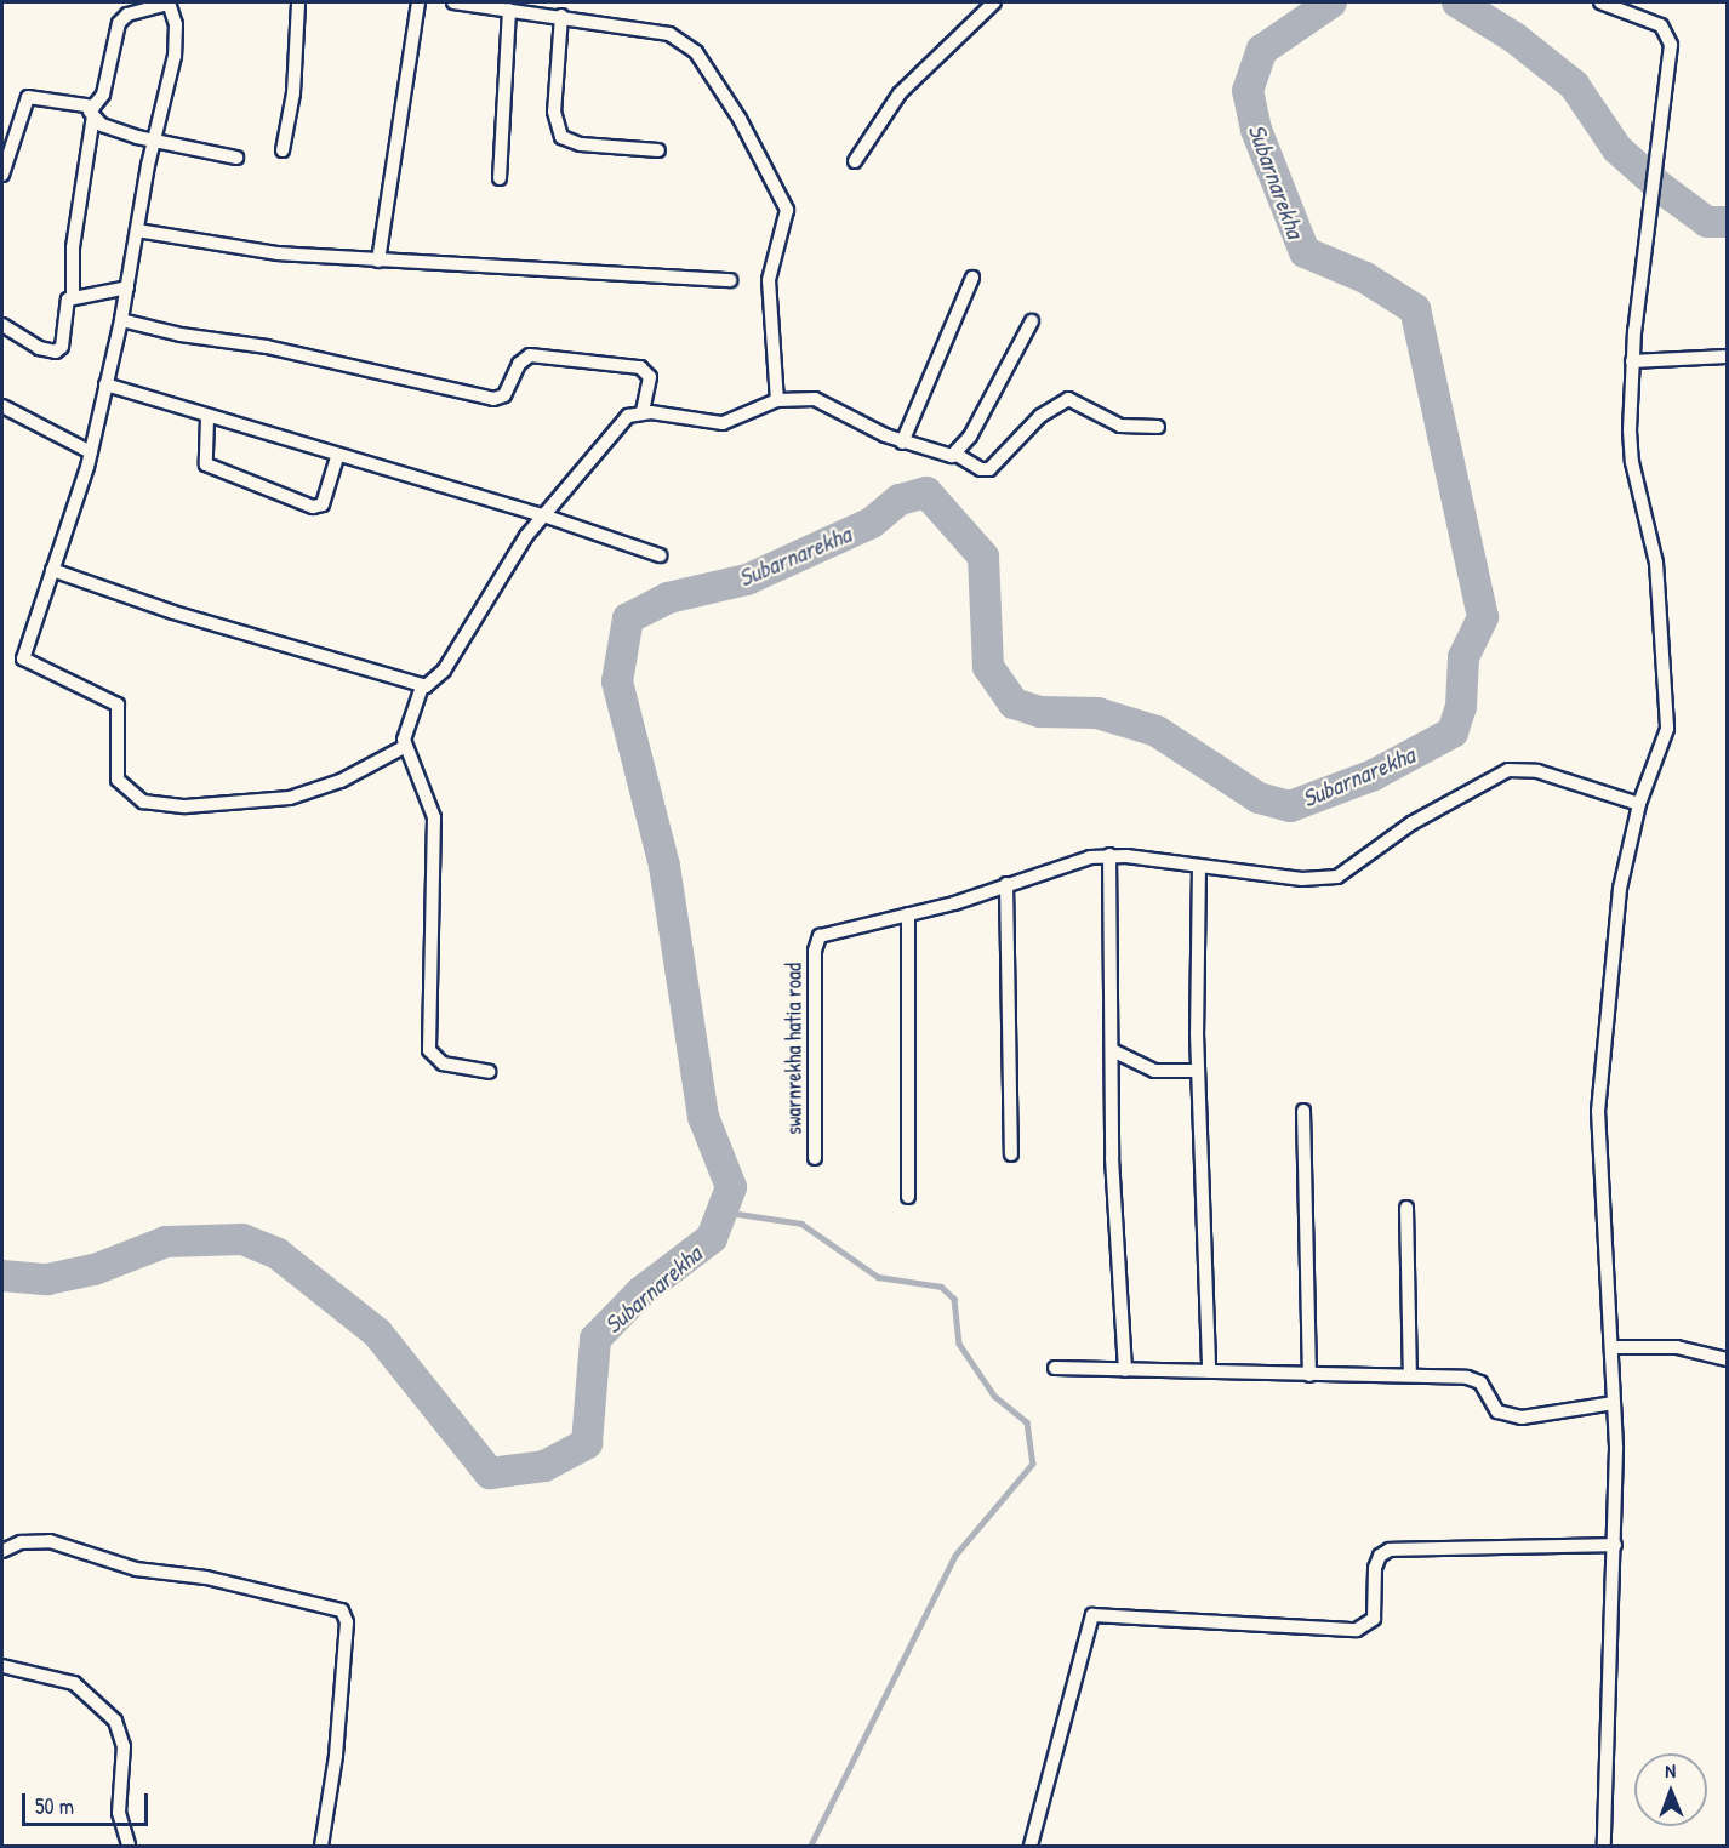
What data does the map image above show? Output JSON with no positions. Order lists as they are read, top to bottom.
{
  "streets": {
    "street": ["swarnrekha hatia road"]
  },
  "water": ["Subarnarekha"],
  "scale_bar": "50 m",
  "north": "top"
}
